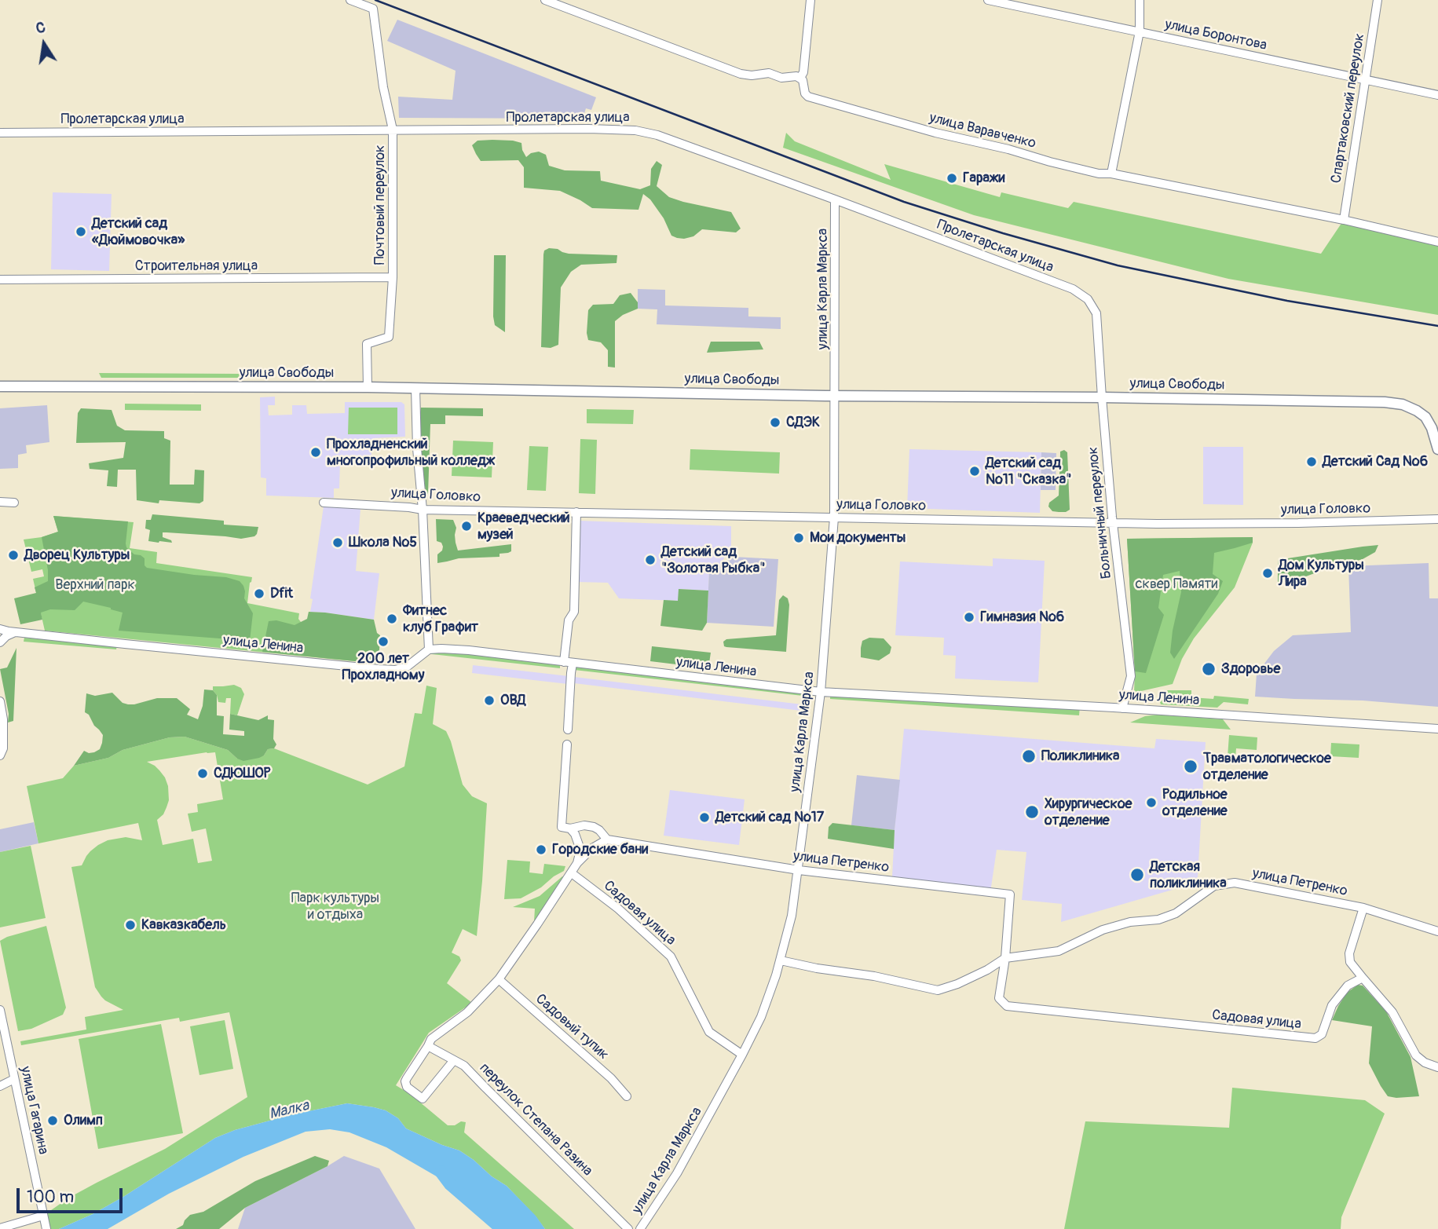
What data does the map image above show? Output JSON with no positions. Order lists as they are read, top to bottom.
{
  "streets": {
    "main road": ["улица Свободы"],
    "street": [
      "улица Боронтова",
      "Спартаковский переулок",
      "Пролетарская улица",
      "улица Варавченко",
      "Почтовый переулок",
      "Строительная улица",
      "улица Карла Маркса",
      "улица Головко",
      "Больничный переулок",
      "улица Ленина",
      "улица Петренко",
      "Садовая улица",
      "Садовый тупик",
      "улица Гагарина",
      "переулок Степана Разина"
    ]
  },
  "crossings": [
    ["улица Боронтова", "Спартаковский переулок"],
    ["Спартаковский переулок", "улица Варавченко"],
    ["Пролетарская улица", "Почтовый переулок"],
    ["Пролетарская улица", "улица Карла Маркса"],
    ["Пролетарская улица", "Больничный переулок"],
    ["Почтовый переулок", "Строительная улица"],
    ["Почтовый переулок", "улица Свободы"],
    ["улица Карла Маркса", "улица Свободы"],
    ["улица Карла Маркса", "улица Головко"],
    ["улица Карла Маркса", "улица Ленина"],
    ["улица Карла Маркса", "улица Петренко"],
    ["улица Карла Маркса", "Садовая улица"],
    ["улица Свободы", "Больничный переулок"],
    ["улица Головко", "Больничный переулок"],
    ["Больничный переулок", "улица Ленина"],
    ["улица Петренко", "Садовая улица"]
  ],
  "water": ["Малка"],
  "parks": ["сквер Памяти", "Верхний парк", "Парк культуры и отдыха"],
  "places": [
    "Гаражи",
    "Детский сад «Дюймовочка»",
    "СДЭК",
    "Прохладненский многопрофильный колледж",
    "Детский Сад №6",
    "Детский сад №11 \"Сказка\"",
    "Краеведческий музей",
    "Мои документы",
    "Школа №5",
    "Дворец Культуры",
    "Детский сад \"Золотая Рыбка\"",
    "Дом Культуры Лира",
    "Dfit",
    "Гимназия №6",
    "Фитнес клуб Графит",
    "200 лет Прохладному",
    "Здоровье",
    "ОВД",
    "Поликлиника",
    "Травматологическое отделение",
    "СДЮШОР",
    "Родильное отделение",
    "Хирургическое отделение",
    "Детский сад №17",
    "Городские бани",
    "Детская поликлиника",
    "Кавказкабель",
    "Олимп"
  ],
  "scale_bar": "100 m",
  "north": "top"
}
